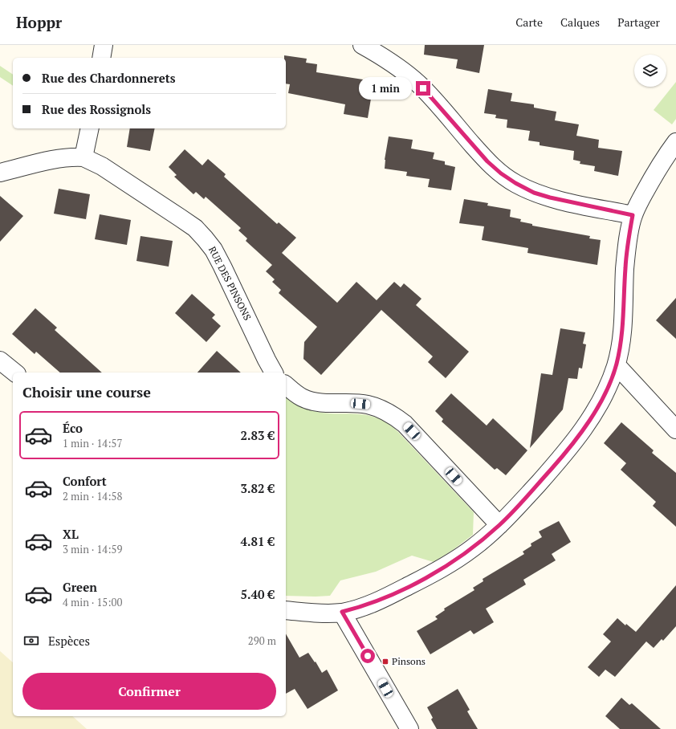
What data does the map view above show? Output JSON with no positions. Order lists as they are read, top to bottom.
{
  "streets": {
    "street": ["RUE DES PINSONS"]
  },
  "places": {
    "transit": ["Pinsons"]
  },
  "page": {
    "header": "Hoppr",
    "nav": ["Carte", "Calques", "Partager"],
    "banner": ["Rue des Chardonnerets", "Rue des Rossignols"],
    "bubble": "1 min",
    "heading": "Choisir une course",
    "list": [
      {
        "name": "Éco",
        "note": "1 min · 14:57",
        "value": "2.83 €"
      },
      {
        "name": "Confort",
        "note": "2 min · 14:58",
        "value": "3.82 €"
      },
      {
        "name": "XL",
        "note": "3 min · 14:59",
        "value": "4.81 €"
      },
      {
        "name": "Green",
        "note": "4 min · 15:00",
        "value": "5.40 €"
      }
    ],
    "pay": ["Espèces", "290 m"],
    "buttons": "Confirmer"
  }
}
